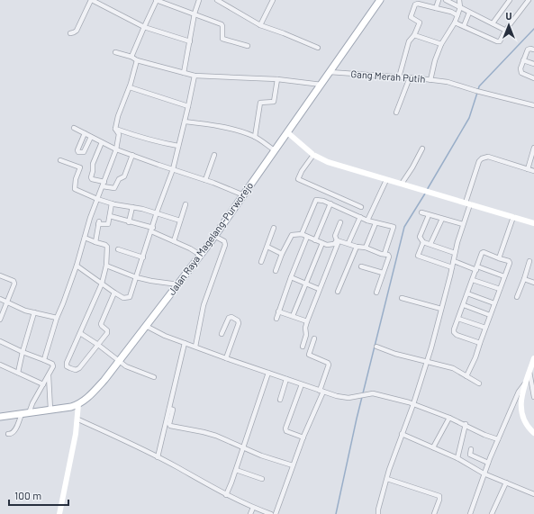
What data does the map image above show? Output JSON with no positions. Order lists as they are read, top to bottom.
{
  "streets": {
    "main road": ["Jalan Raya Magelang-Purworejo"],
    "street": ["Gang Merah Putih"]
  },
  "crossings": [
    ["Gang Merah Putih", "Jalan Raya Magelang-Purworejo"]
  ],
  "scale_bar": "100 m",
  "north": "top"
}
